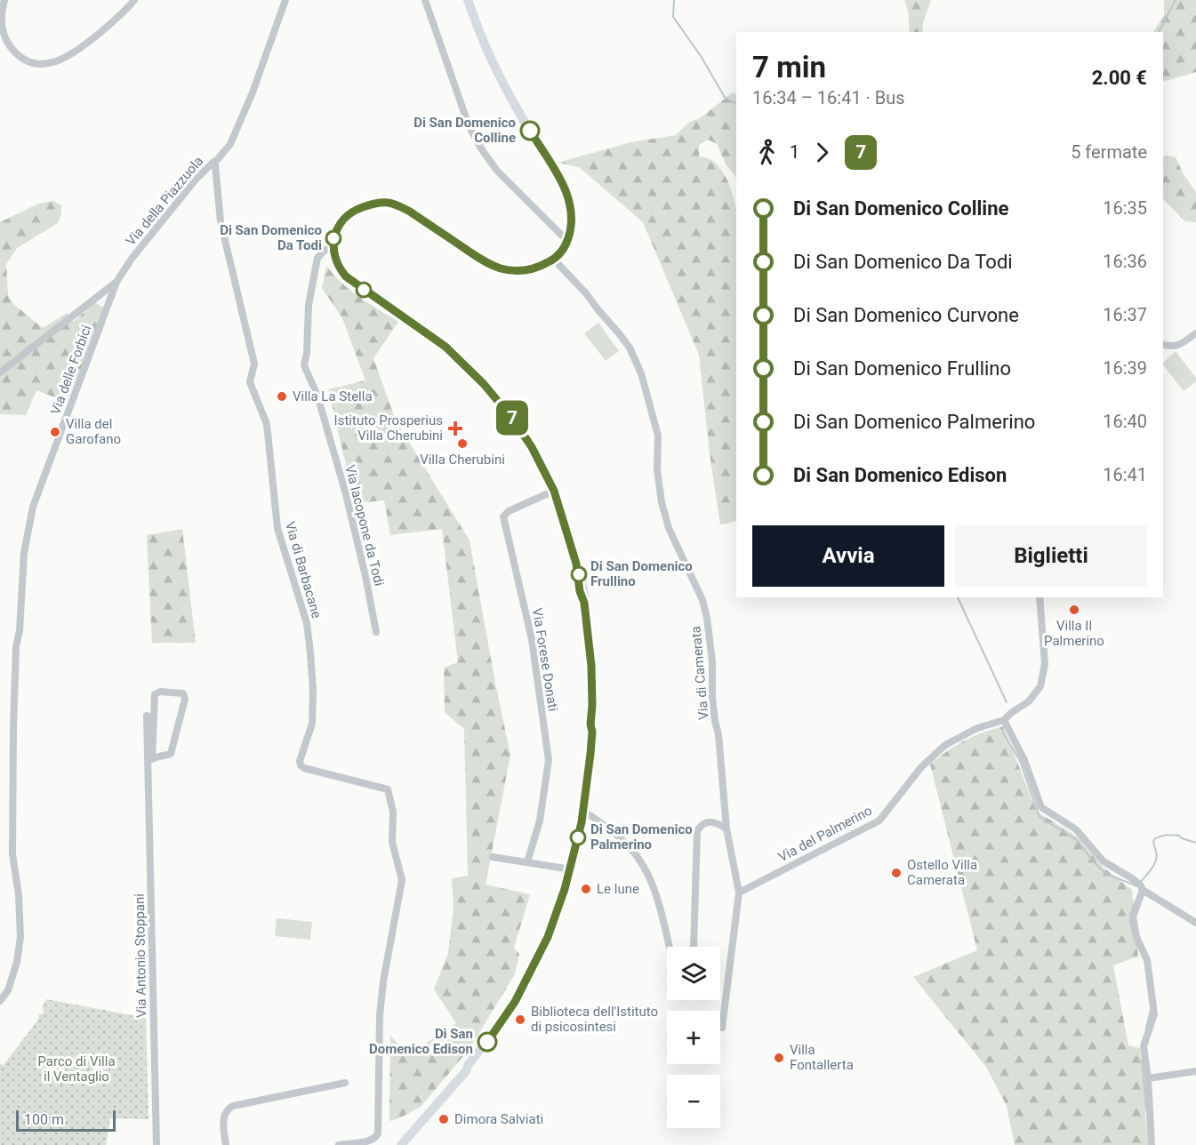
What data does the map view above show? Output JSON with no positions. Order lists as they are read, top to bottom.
{
  "streets": {
    "street": [
      "Via della Piazzuola",
      "Via delle Forbici",
      "Via Iacopone da Todi",
      "Via di Barbacane",
      "Via Forese Donati",
      "Via di Camerata",
      "Via del Palmerino",
      "Via Antonio Stoppani"
    ]
  },
  "crossings": [
    ["Via della Piazzuola", "Via delle Forbici"],
    ["Via della Piazzuola", "Via di Barbacane"],
    ["Via di Camerata", "Via del Palmerino"]
  ],
  "parks": ["Parco di Villa il Ventaglio"],
  "places": {
    "other": [
      "Di San Domenico Colline",
      "Di San Domenico Da Todi",
      "Villa La Stella",
      "Villa del Garofano",
      "Villa Cherubini",
      "Di San Domenico Frullino",
      "Villa Il Palmerino",
      "Di San Domenico Palmerino",
      "Ostello Villa Camerata",
      "Le lune",
      "Biblioteca dell'Istituto di psicosintesi",
      "Di San Domenico Edison",
      "Villa Fontallerta",
      "Dimora Salviati"
    ],
    "health": ["Istituto Prosperius Villa Cherubini"]
  },
  "lines": ["bus line 7"],
  "scale_bar": "100 m",
  "page": {
    "on_map": "7",
    "heading": ["7 min", "16:34 – 16:41 · Bus", "2.00 €"],
    "legs": ["1", "7", "5 fermate"],
    "list": [
      {
        "name": "Di San Domenico Colline",
        "value": "16:35"
      },
      {
        "name": "Di San Domenico Da Todi",
        "value": "16:36"
      },
      {
        "name": "Di San Domenico Curvone",
        "value": "16:37"
      },
      {
        "name": "Di San Domenico Frullino",
        "value": "16:39"
      },
      {
        "name": "Di San Domenico Palmerino",
        "value": "16:40"
      },
      {
        "name": "Di San Domenico Edison",
        "value": "16:41"
      }
    ],
    "buttons": ["Avvia", "Biglietti"],
    "map_buttons": ["+", "−"],
    "scale": "100 m"
  }
}
